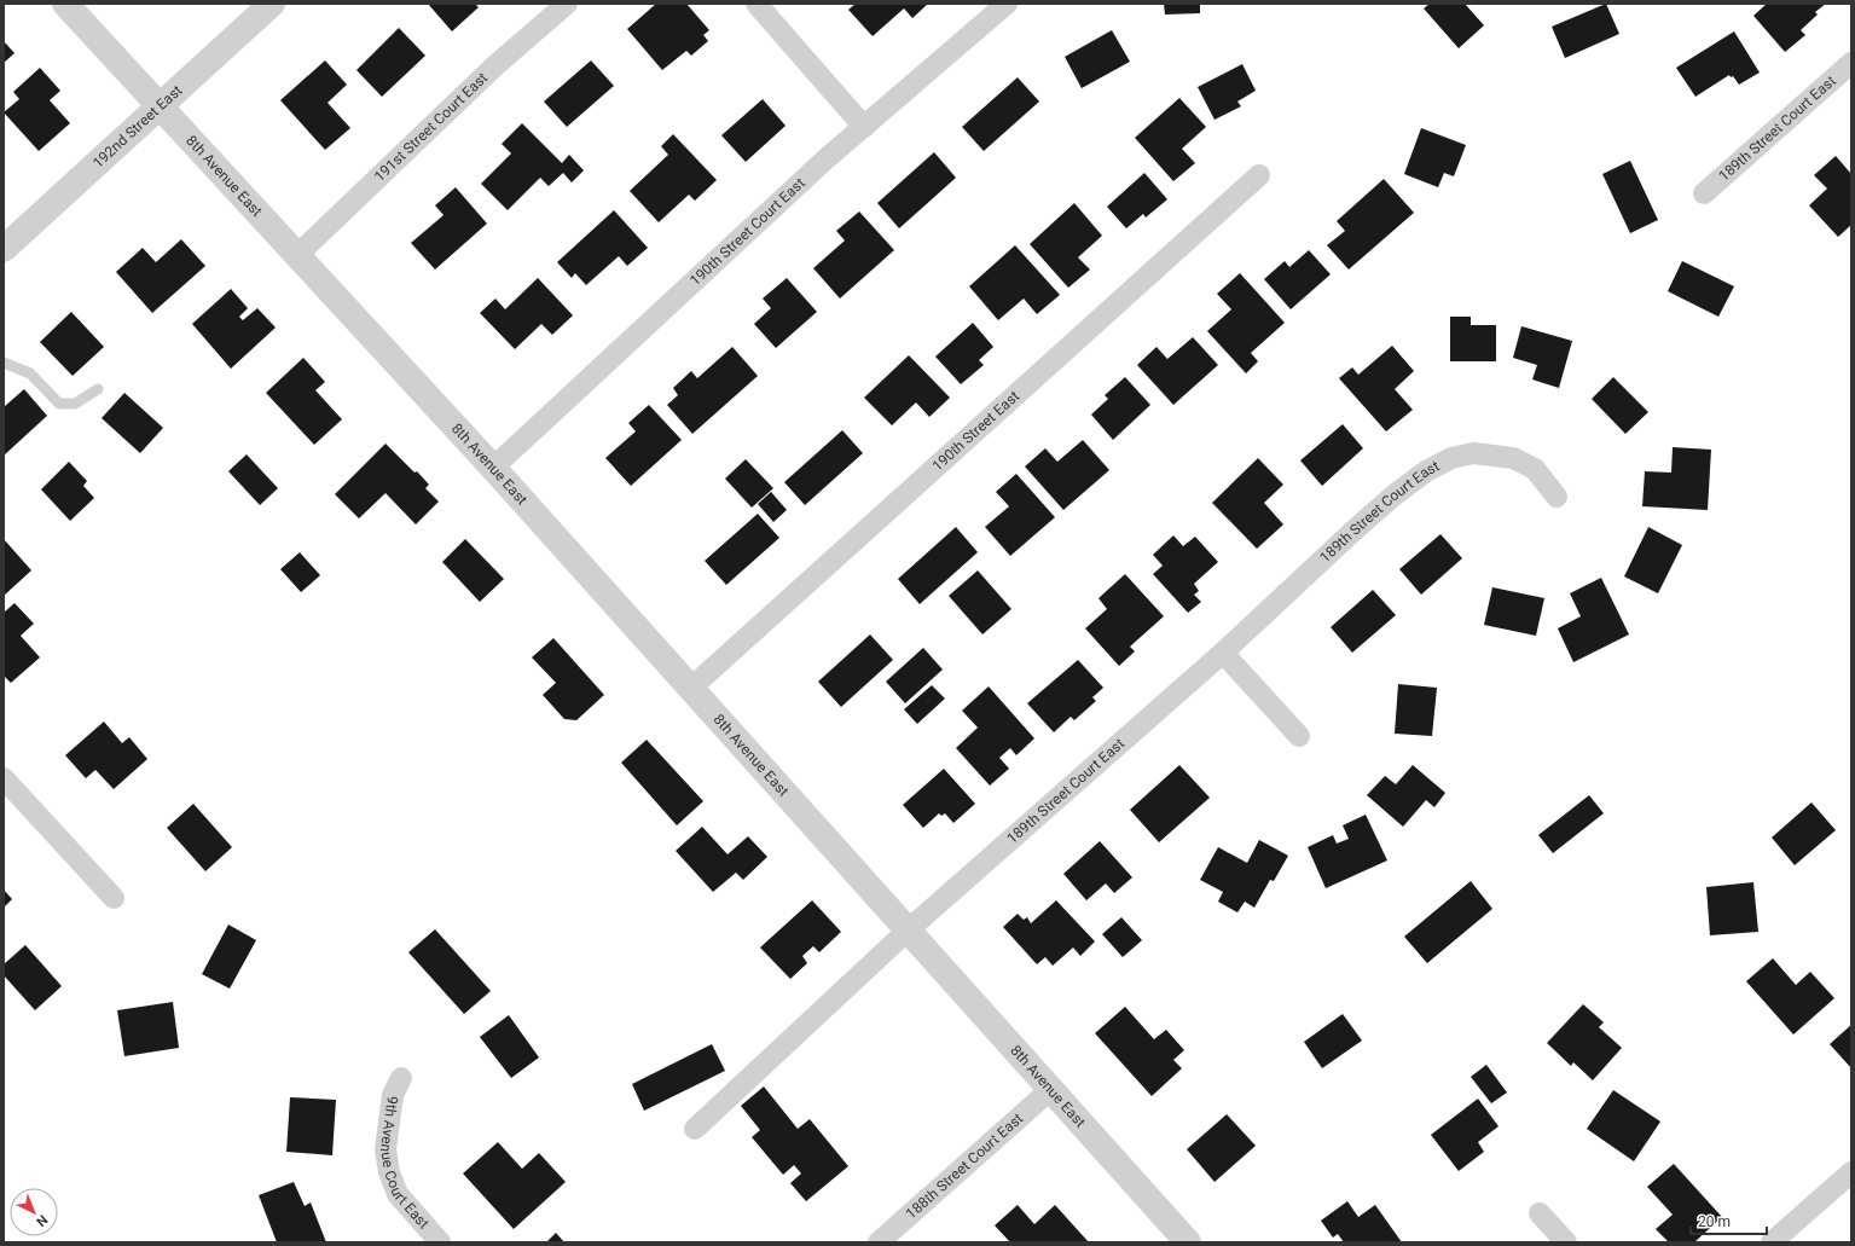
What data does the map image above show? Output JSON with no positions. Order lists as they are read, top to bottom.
{
  "streets": {
    "street": [
      "192nd Street East",
      "191st Street Court East",
      "189th Street Court East",
      "8th Avenue East",
      "190th Street Court East",
      "190th Street East",
      "9th Avenue Court East",
      "188th Street Court East"
    ]
  },
  "crossings": [
    ["192nd Street East", "8th Avenue East"],
    ["191st Street Court East", "8th Avenue East"],
    ["189th Street Court East", "8th Avenue East"],
    ["8th Avenue East", "190th Street Court East"],
    ["8th Avenue East", "190th Street East"],
    ["8th Avenue East", "188th Street Court East"]
  ],
  "scale_bar": "20 m",
  "north": "bottom right"
}
